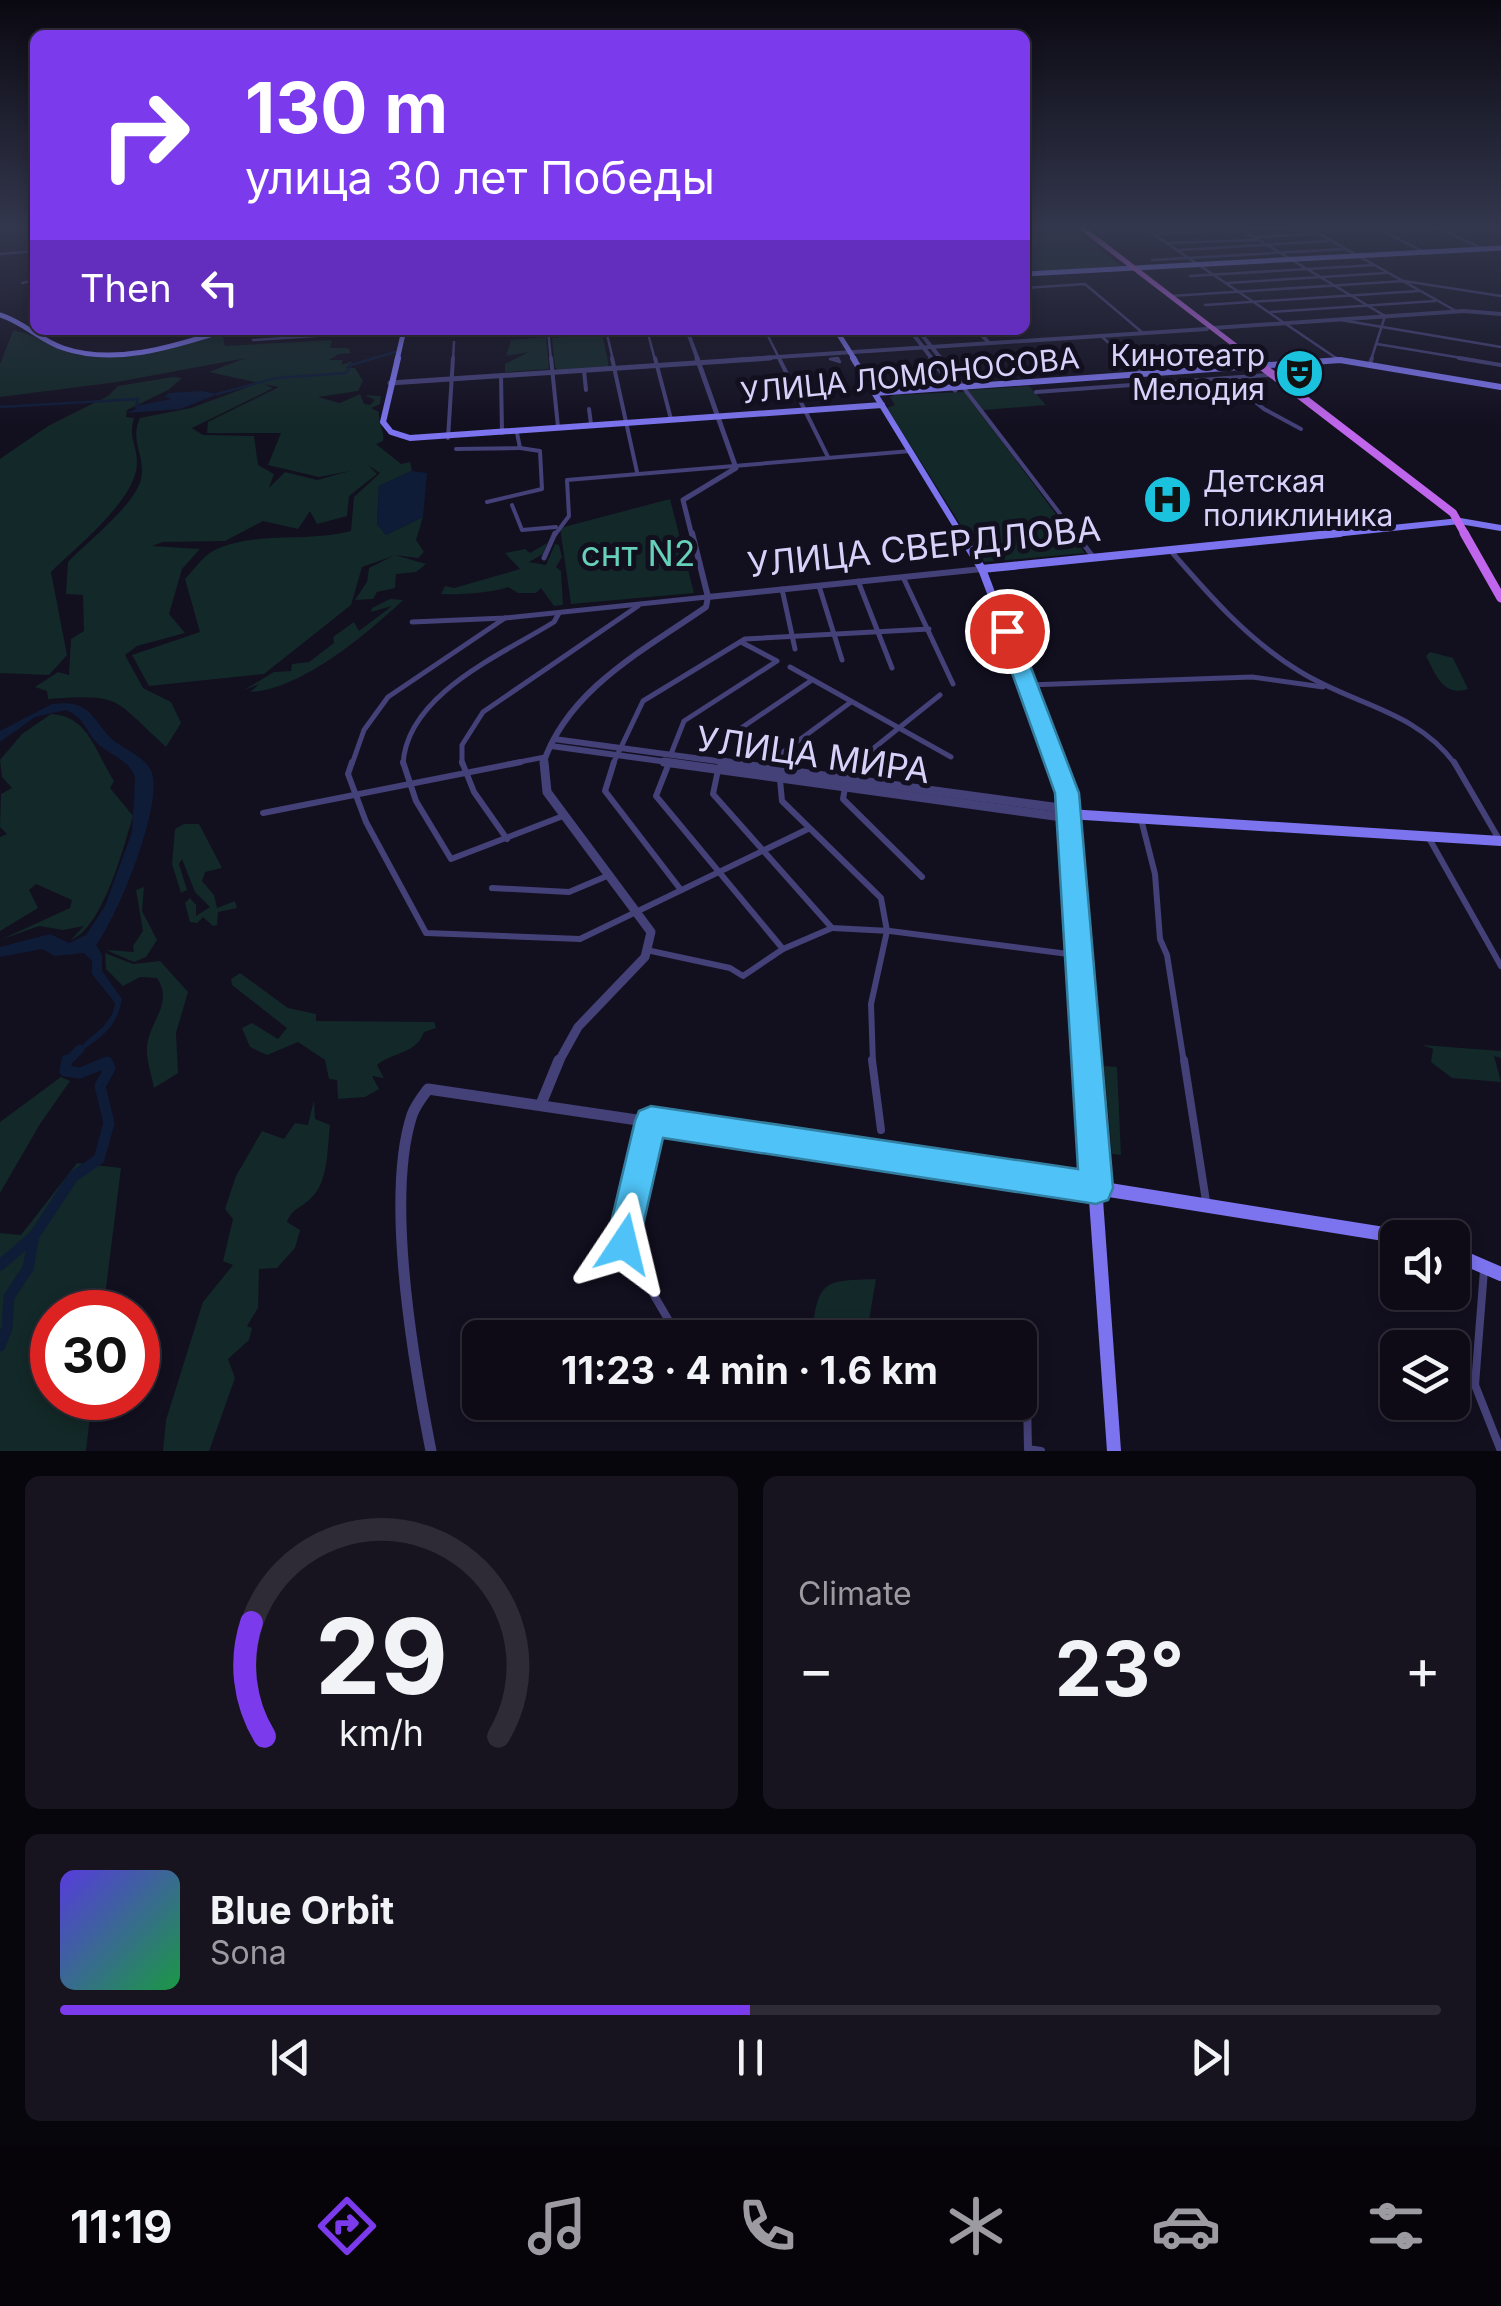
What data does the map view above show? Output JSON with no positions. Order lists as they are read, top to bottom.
{
  "streets": {
    "main road": ["УЛИЦА ЛОМОНОСОВА", "УЛИЦА СВЕРДЛОВА", "УЛИЦА МИРА"]
  },
  "parks": ["снт N2"],
  "places": {
    "theatre": ["Кинотеатр Мелодия"],
    "hospital": ["Детская поликлиника"]
  },
  "page": {
    "turn": ["130 m", "улица 30 лет Победы"],
    "then": "Then",
    "limit": "30",
    "trip": "11:23 · 4 min · 1.6 km",
    "tile": "Climate",
    "heat": ["−", "23°", "+"],
    "song": ["Blue Orbit", "Sona"],
    "tabs": "11:19",
    "gauge": ["29", "km/h"]
  }
}
